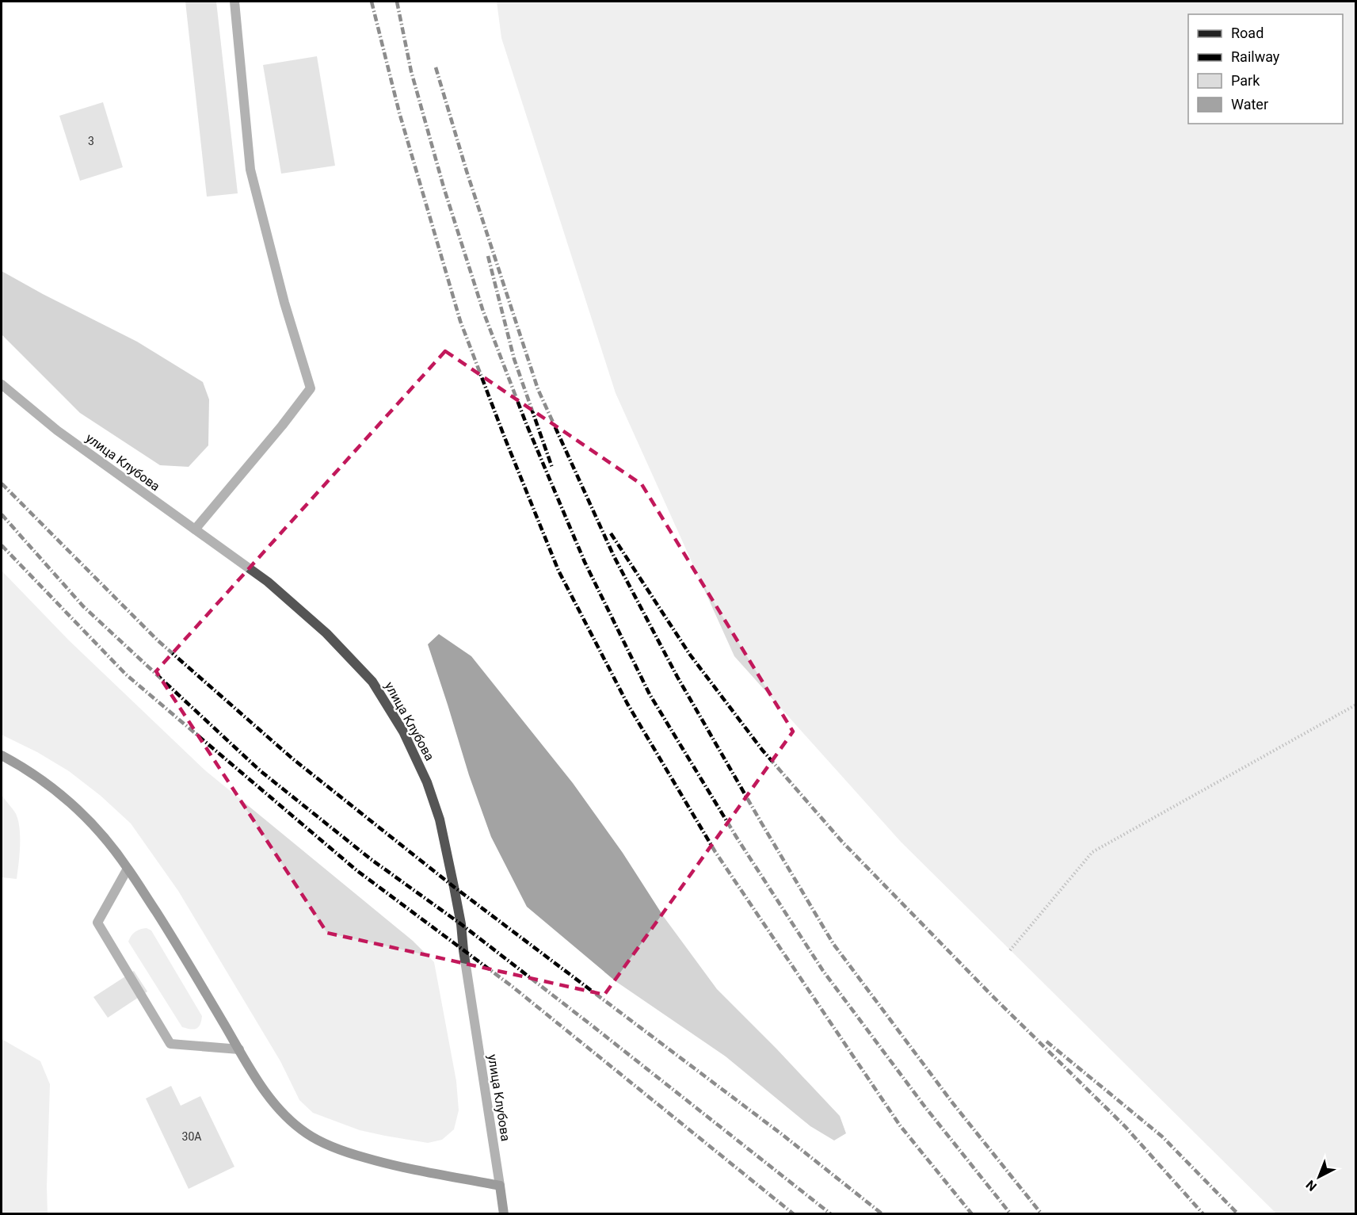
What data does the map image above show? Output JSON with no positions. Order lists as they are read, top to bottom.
{
  "streets": {
    "main road": ["улица Клубова"]
  },
  "house_numbers": ["3", "30А"],
  "legend": [
    "Road",
    "Railway",
    "Park",
    "Water"
  ],
  "north": "bottom left"
}
